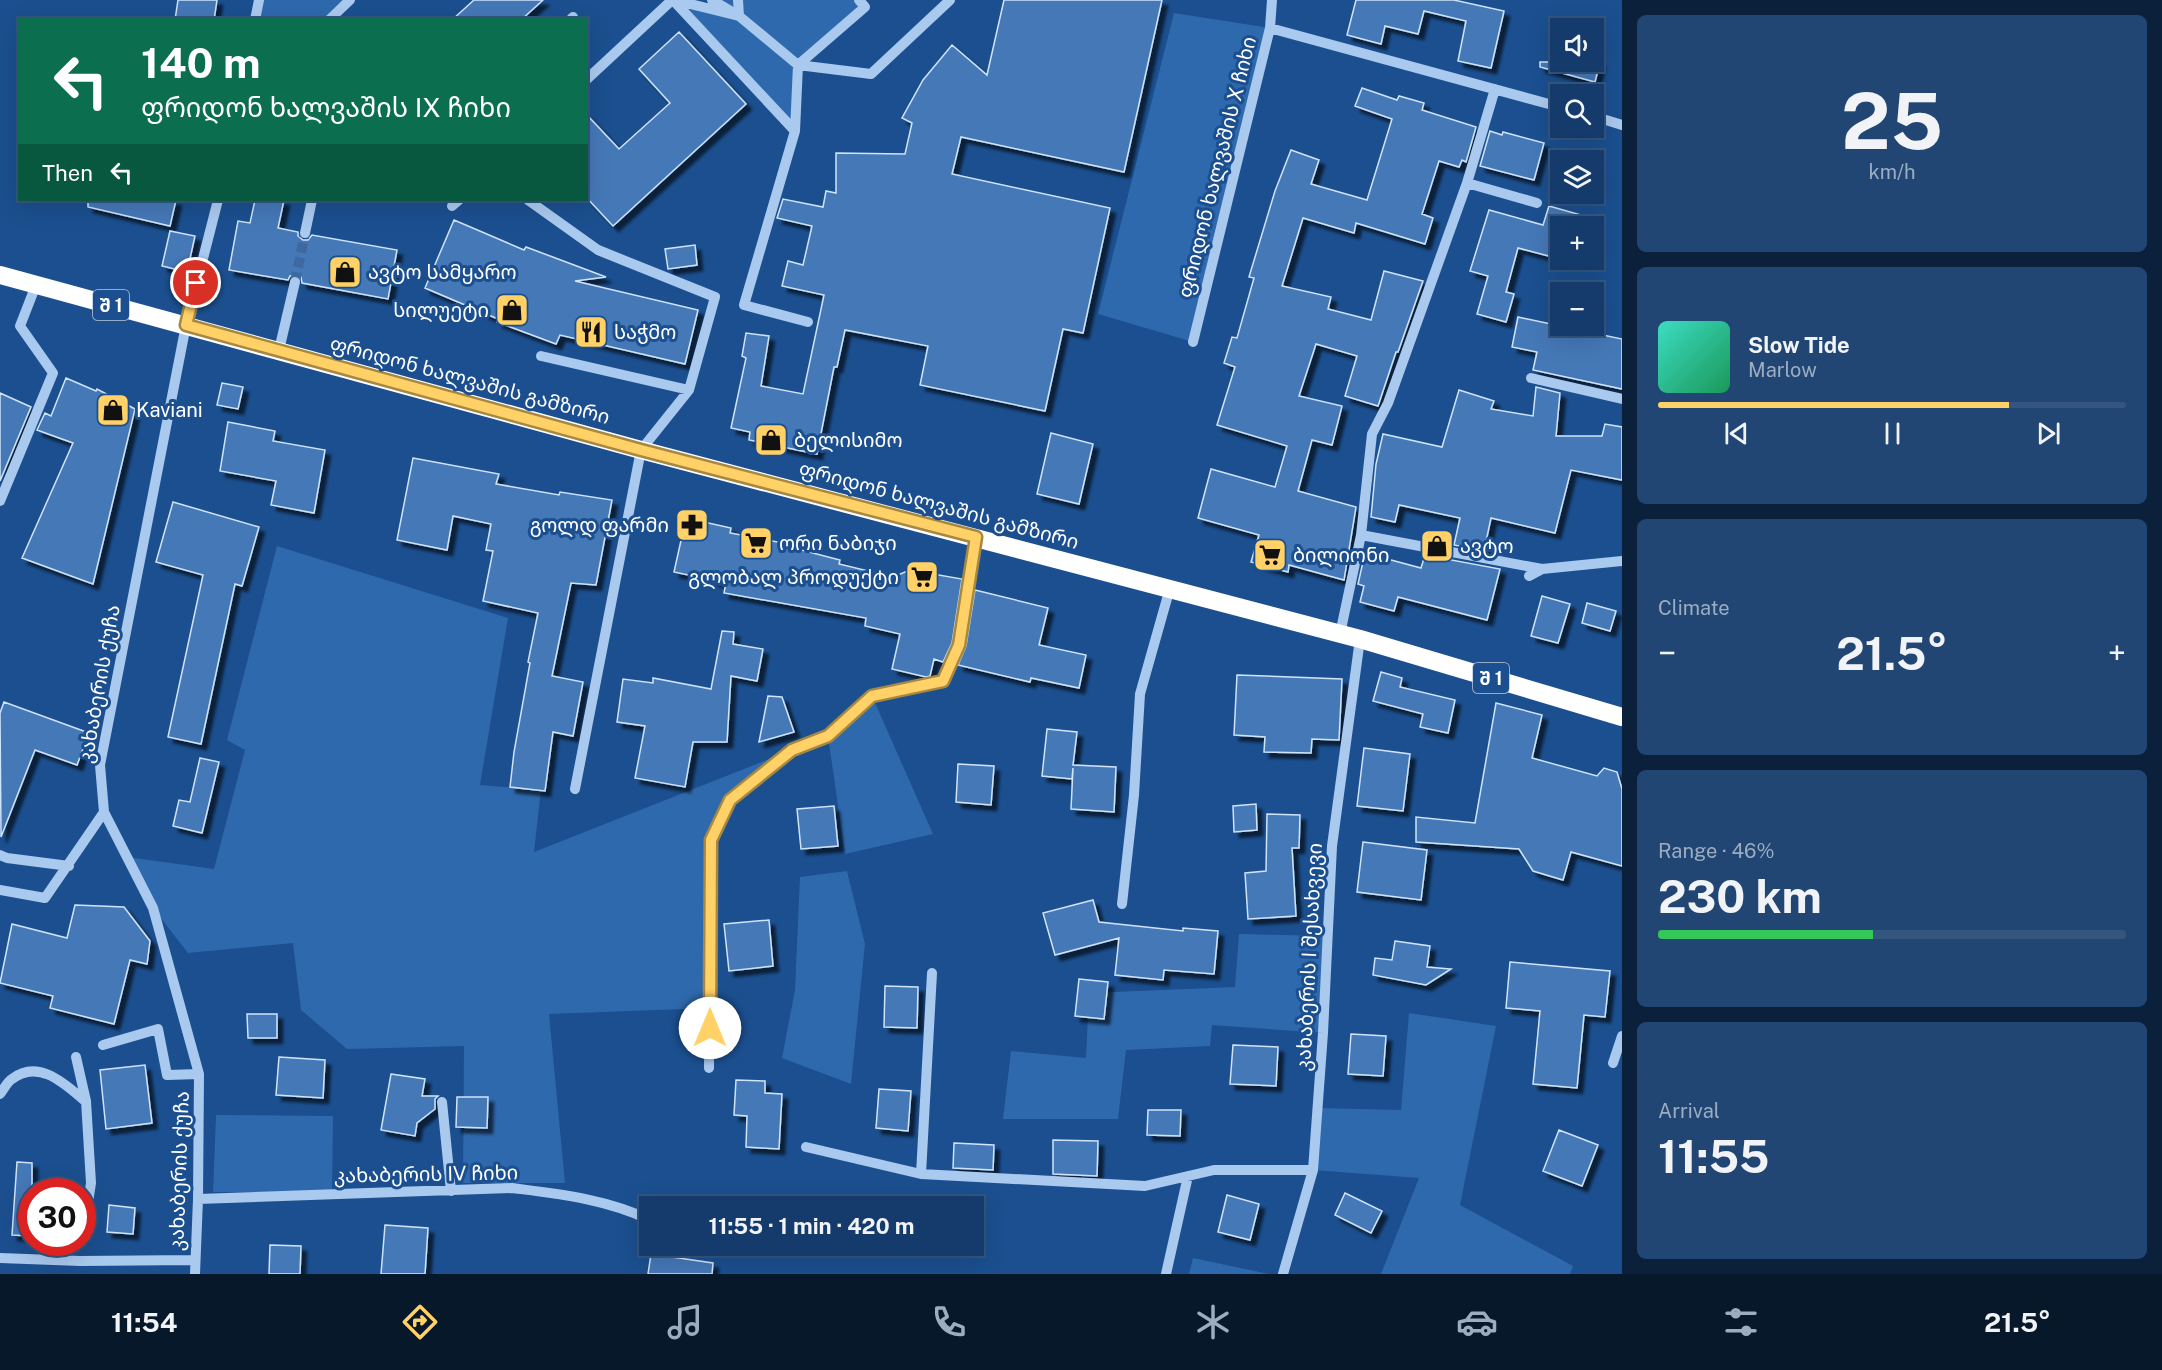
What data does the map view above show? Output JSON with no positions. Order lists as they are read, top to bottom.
{
  "streets": {
    "highway": ["შ 1", "ფრიდონ ხალვაშის გამზირი"],
    "street": [
      "ფრიდონ ხალვაშის X ჩიხი",
      "კახაბერის ქუჩა",
      "კახაბერის I შესახვევი",
      "კახაბერის IV ჩიხი"
    ]
  },
  "crossings": [
    ["ფრიდონ ხალვაშის გამზირი", "კახაბერის ქუჩა"],
    ["ფრიდონ ხალვაშის გამზირი", "კახაბერის I შესახვევი"],
    ["კახაბერის ქუჩა", "კახაბერის IV ჩიხი"]
  ],
  "places": {
    "shop": [
      "ავტო სამყარო",
      "სილუეტი",
      "Kaviani",
      "ბელისიმო",
      "ავტო"
    ],
    "restaurant": ["საჭმო"],
    "pharmacy": ["გოლდ ფარმი"],
    "supermarket": ["ორი ნაბიჯი", "ბილიონი", "გლობალ პროდუქტი"]
  },
  "page": {
    "tile": [
      ["25", "km/h"],
      "Climate",
      ["Range · 46%", "230 km"],
      ["Arrival", "11:55"]
    ],
    "map_buttons": ["+", "−"],
    "turn": ["140 m", "ფრიდონ ხალვაშის IX ჩიხი"],
    "then": "Then",
    "song": ["Slow Tide", "Marlow"],
    "heat": ["−", "21.5°", "+"],
    "limit": "30",
    "trip": "11:55 · 1 min · 420 m",
    "tabs": ["11:54", "21.5°"]
  }
}
